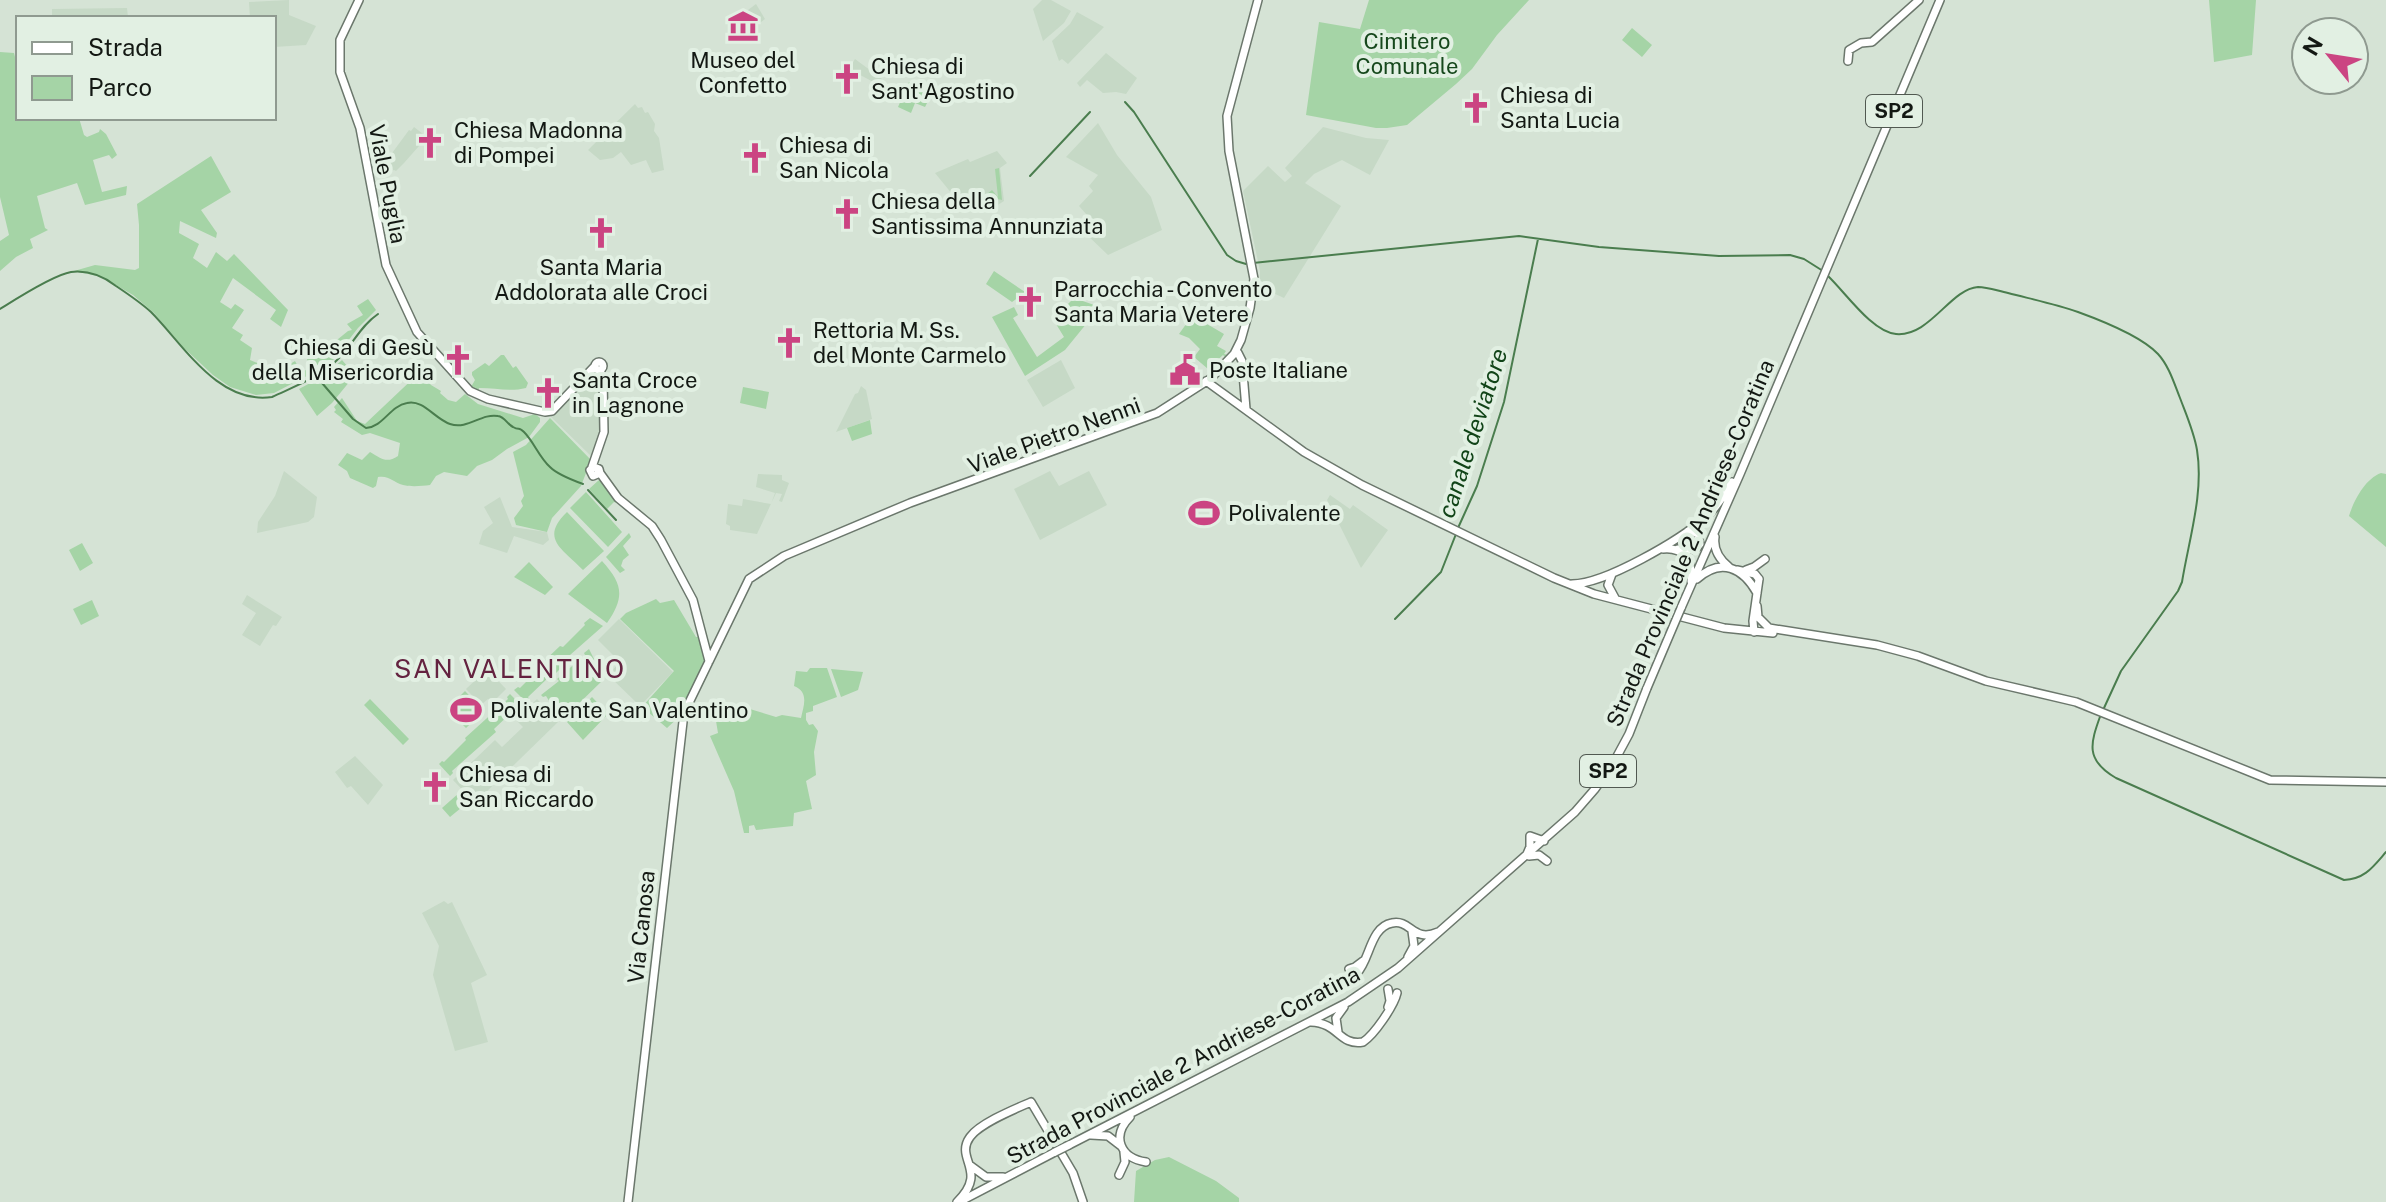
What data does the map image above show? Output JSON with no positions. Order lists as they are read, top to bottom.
{
  "streets": {
    "main road": [
      "SP2",
      "Viale Puglia",
      "Viale Pietro Nenni",
      "Strada Provinciale 2 Andriese-Coratina",
      "Via Canosa"
    ]
  },
  "crossings": [
    ["Viale Puglia", "Via Canosa"],
    ["Viale Pietro Nenni", "Via Canosa"]
  ],
  "districts": ["SAN VALENTINO"],
  "water": ["canale deviatore"],
  "parks": ["Cimitero Comunale"],
  "places": {
    "museum": ["Museo del Confetto"],
    "church": [
      "Chiesa di Sant'Agostino",
      "Chiesa di Santa Lucia",
      "Chiesa Madonna di Pompei",
      "Chiesa di San Nicola",
      "Chiesa della Santissima Annunziata",
      "Santa Maria Addolorata alle Croci",
      "Parrocchia - Convento Santa Maria Vetere",
      "Rettoria M. Ss. del Monte Carmelo",
      "Chiesa di Gesù della Misericordia",
      "Santa Croce in Lagnone",
      "Chiesa di San Riccardo"
    ],
    "public building": ["Poste Italiane"],
    "sports": ["Polivalente", "Polivalente San Valentino"]
  },
  "legend": ["Strada", "Parco"],
  "north": "top left"
}
